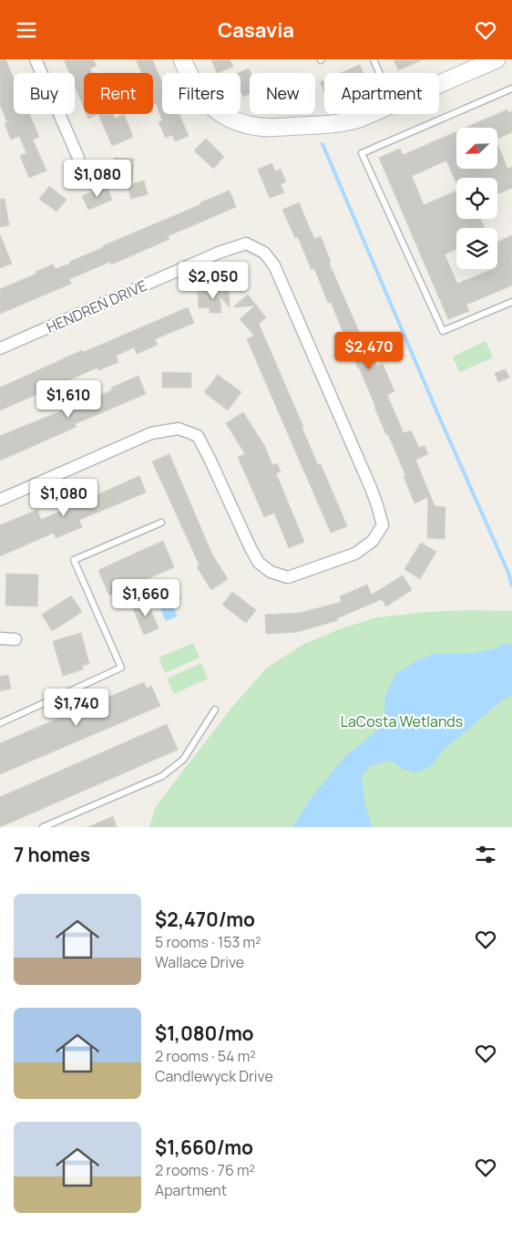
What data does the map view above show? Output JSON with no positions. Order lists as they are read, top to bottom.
{
  "streets": {
    "street": ["HENDREN DRIVE"]
  },
  "parks": ["LaCosta Wetlands"],
  "north": "bottom left",
  "page": {
    "header": "Casavia",
    "chip": [
      "Buy",
      "Rent",
      "Filters",
      "New",
      "Apartment"
    ],
    "price": [
      "$1,080",
      "$2,050",
      "$2,470",
      "$1,610",
      "$1,080",
      "$1,660",
      "$1,740"
    ],
    "heading": "7 homes",
    "list": [
      {
        "name": "$2,470/mo",
        "note": "5 rooms · 153 m² · Wallace Drive"
      },
      {
        "name": "$1,080/mo",
        "note": "2 rooms · 54 m² · Candlewyck Drive"
      },
      {
        "name": "$1,660/mo",
        "note": "2 rooms · 76 m² · Apartment"
      }
    ]
  }
}
